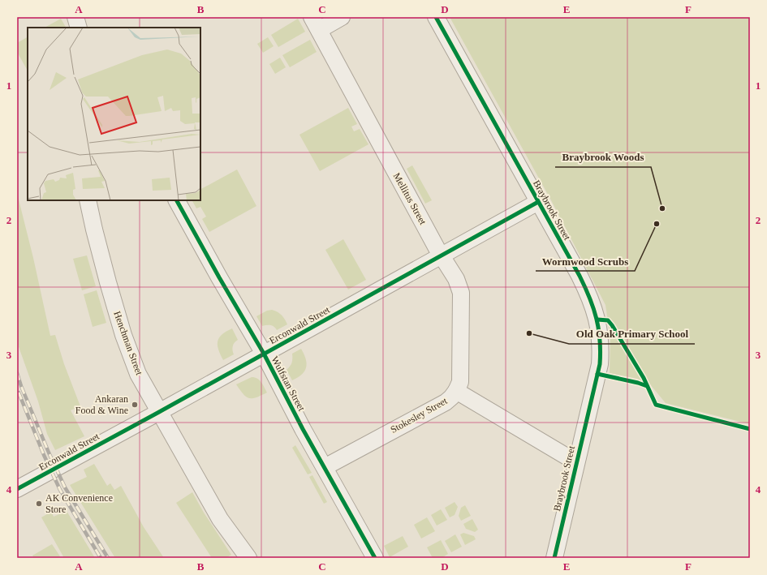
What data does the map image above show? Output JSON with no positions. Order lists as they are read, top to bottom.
{
  "streets": {
    "street": [
      "Mellitus Street",
      "Braybrook Street",
      "Erconwald Street",
      "Henchman Street",
      "Wulfstan Street",
      "Stokesley Street"
    ]
  },
  "crossings": [
    ["Mellitus Street", "Erconwald Street"],
    ["Mellitus Street", "Stokesley Street"],
    ["Braybrook Street", "Erconwald Street"],
    ["Braybrook Street", "Stokesley Street"],
    ["Erconwald Street", "Henchman Street"],
    ["Erconwald Street", "Wulfstan Street"],
    ["Wulfstan Street", "Stokesley Street"]
  ],
  "places": [
    "Braybrook Woods",
    "Wormwood Scrubs",
    "Old Oak Primary School",
    "Ankaran Food & Wine",
    "AK Convenience Store"
  ],
  "grid": {
    "columns": [
      "A",
      "B",
      "C",
      "D",
      "E",
      "F"
    ],
    "rows": [
      "1",
      "2",
      "3",
      "4"
    ]
  }
}
